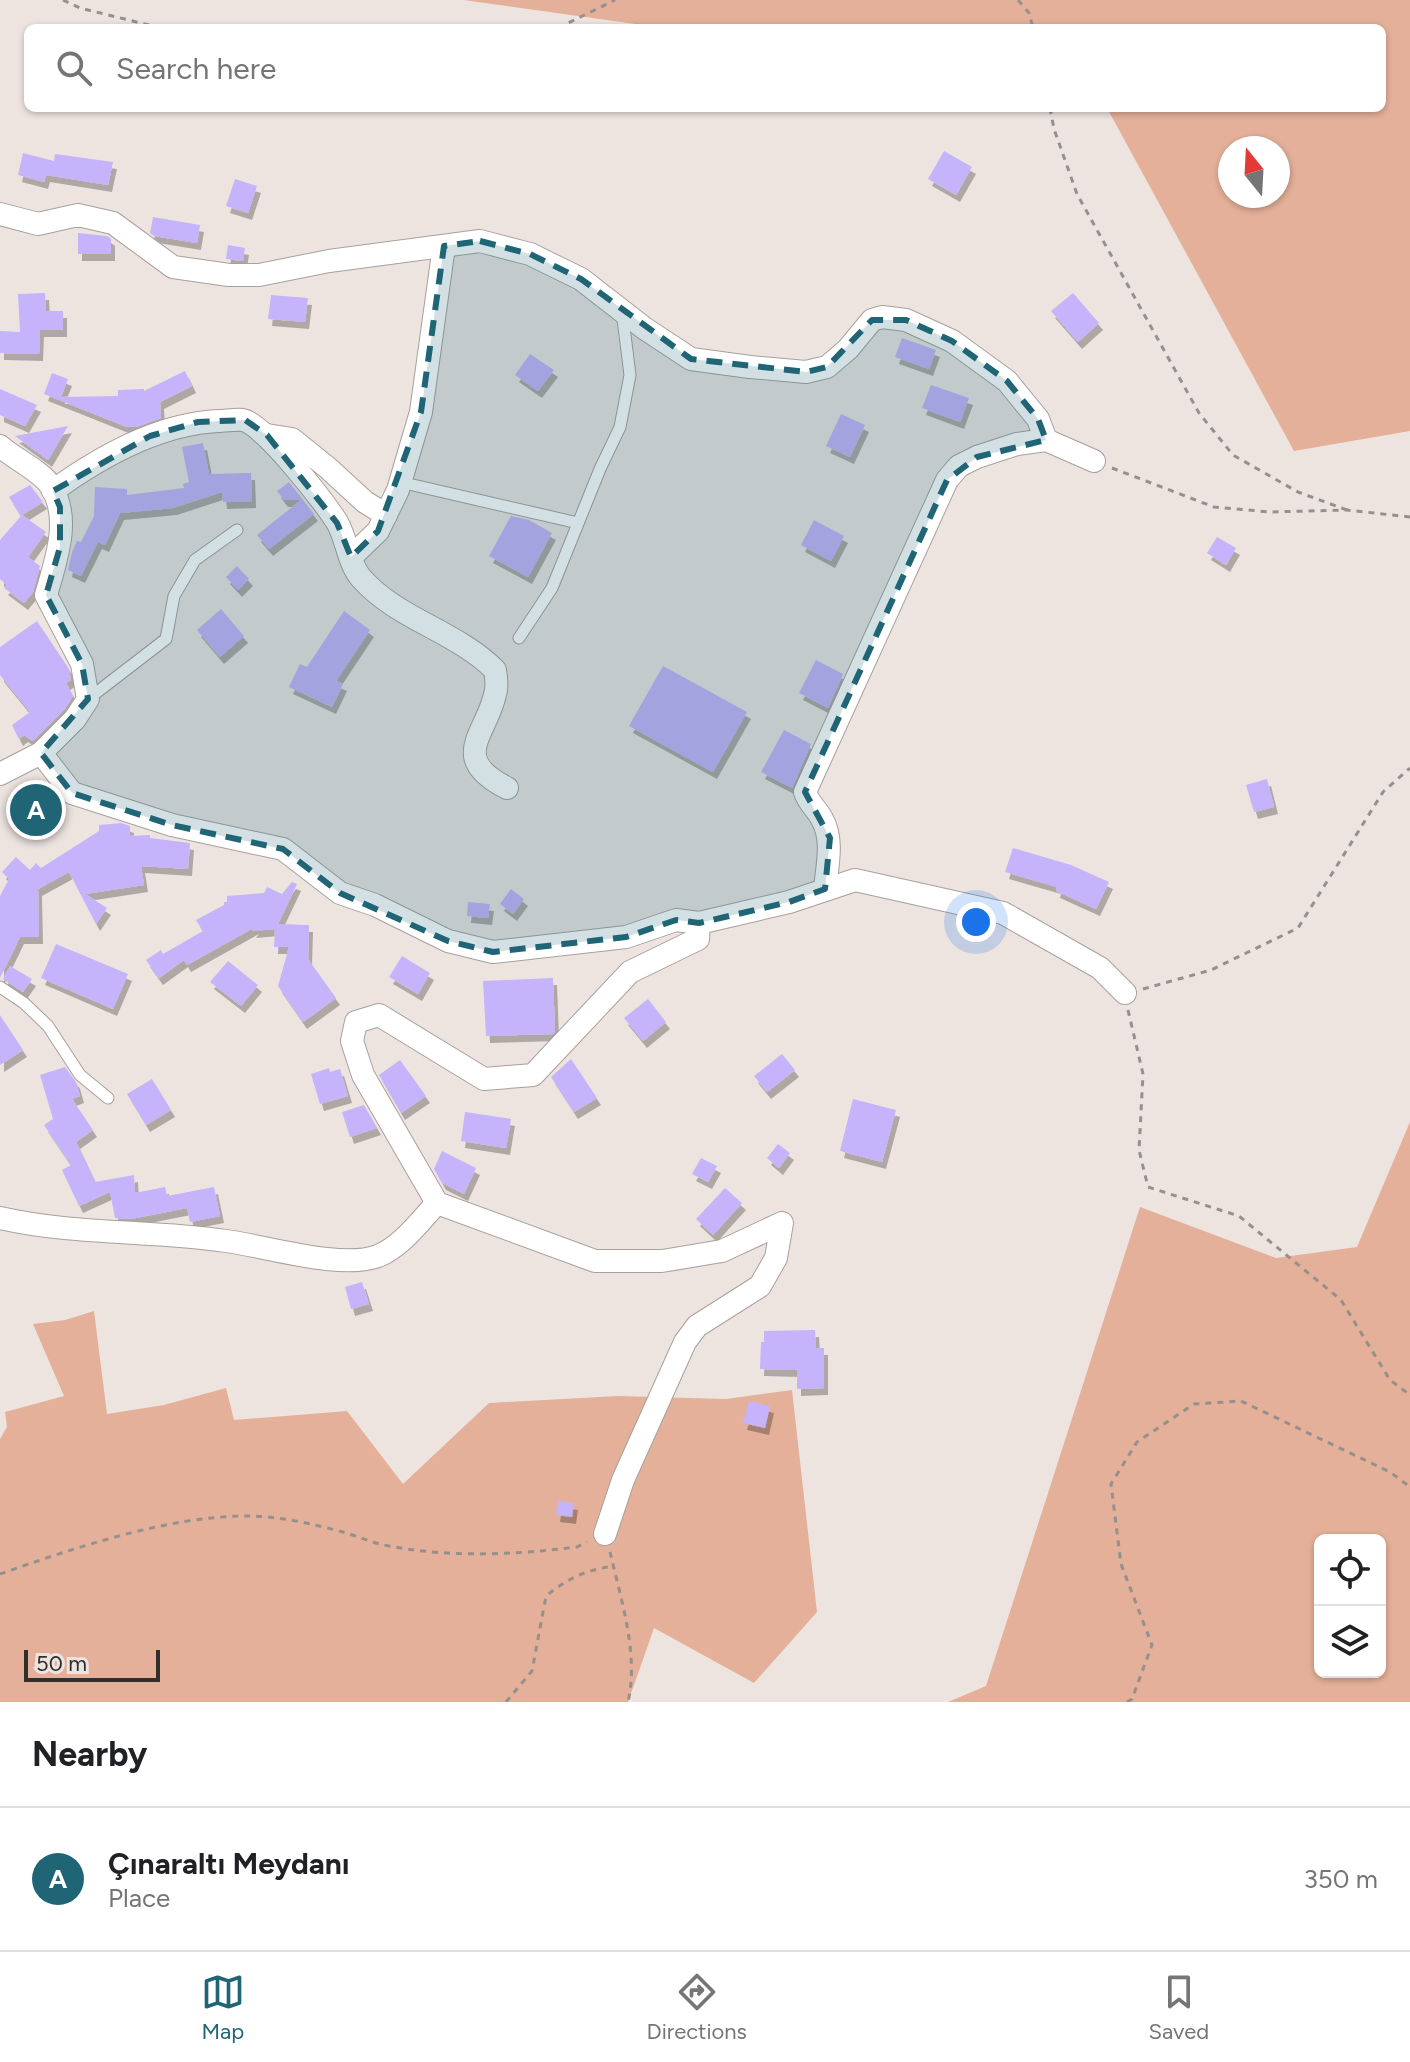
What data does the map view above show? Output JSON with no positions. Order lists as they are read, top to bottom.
{
  "scale_bar": "50 m",
  "north": "top",
  "page": {
    "search": "Search here",
    "pins": "A",
    "scale": "50 m",
    "heading": "Nearby",
    "list": [
      {
        "mark": "A",
        "name": "Çınaraltı Meydanı",
        "note": "Place",
        "value": "350 m"
      }
    ],
    "nav": ["Map", "Directions", "Saved"]
  }
}
